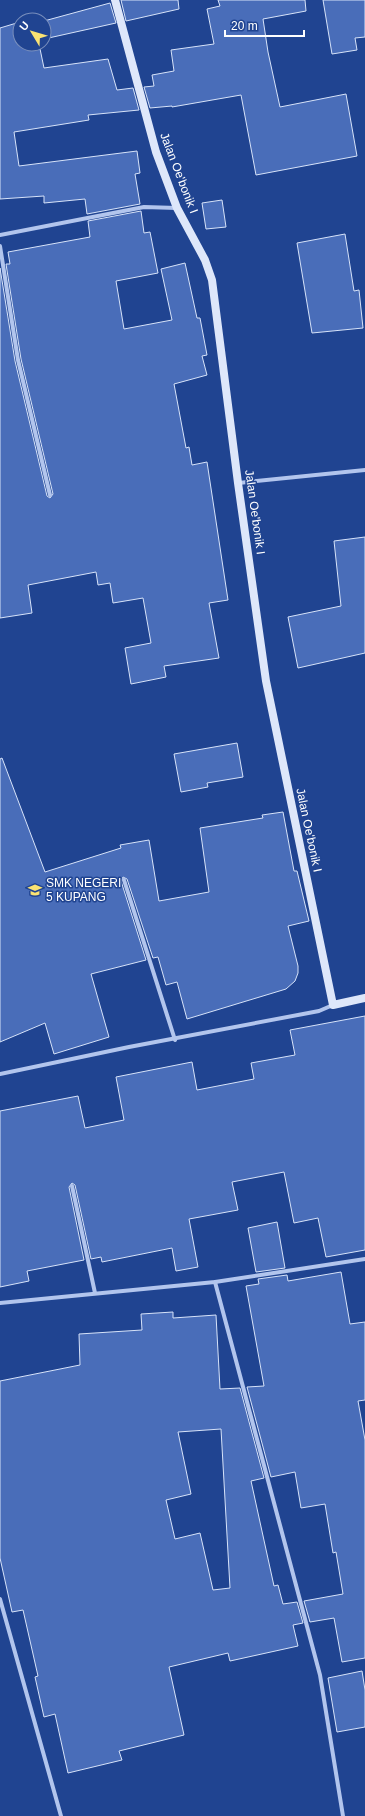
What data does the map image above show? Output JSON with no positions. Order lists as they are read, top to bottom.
{
  "streets": {
    "street": ["Jalan Oe'bonik I"]
  },
  "places": {
    "school or university": ["SMK NEGERI 5 KUPANG"]
  },
  "scale_bar": "20 m",
  "north": "top left"
}
